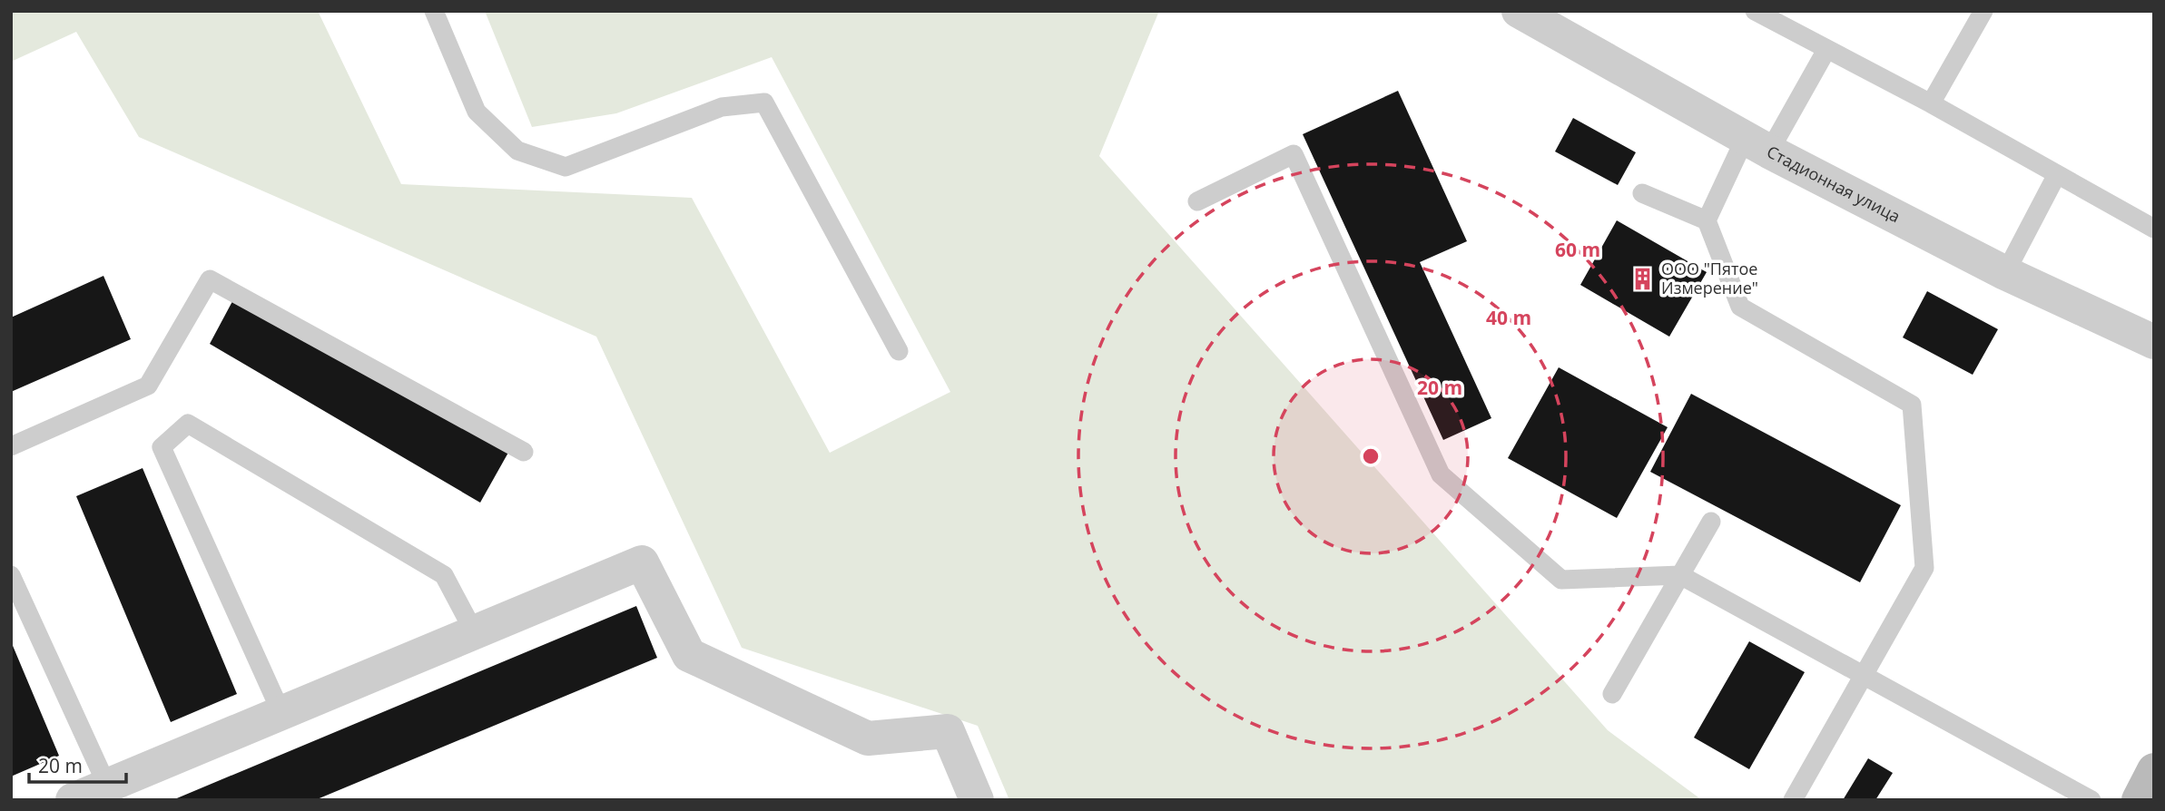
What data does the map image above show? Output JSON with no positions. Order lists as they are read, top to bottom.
{
  "streets": {
    "street": ["Стадионная улица"]
  },
  "places": {
    "building": ["ООО \"Пятое Измерение\""]
  },
  "scale_bar": "20 m",
  "rings": ["60 m", "40 m", "20 m"]
}
